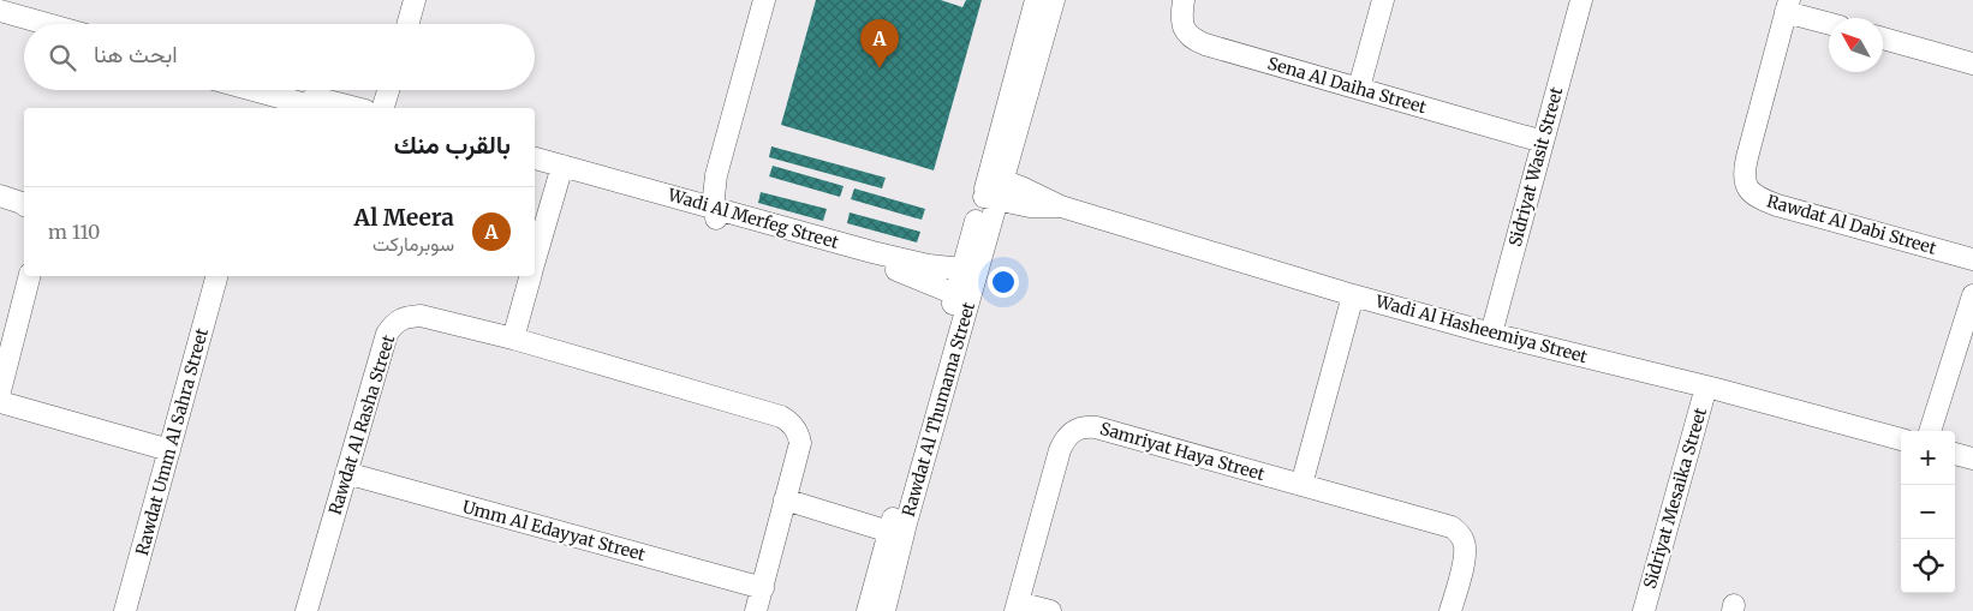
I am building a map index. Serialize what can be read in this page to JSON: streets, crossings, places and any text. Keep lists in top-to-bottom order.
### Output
{
  "streets": {
    "street": [
      "Sena Al Daiha Street",
      "Sidriyat Wasit Street",
      "Wadi Al Merfeg Street",
      "Rawdat Al Dabi Street",
      "Wadi Al Hasheemiya Street",
      "Rawdat Al Thumama Street",
      "Rawdat Al Rasha Street",
      "Rawdat Umm Al Sahra Street",
      "Samriyat Haya Street",
      "Sidriyat Mesaika Street",
      "Umm Al Edayyat Street"
    ]
  },
  "crossings": [
    ["Sena Al Daiha Street", "Sidriyat Wasit Street"],
    ["Sidriyat Wasit Street", "Wadi Al Hasheemiya Street"],
    ["Wadi Al Merfeg Street", "Rawdat Al Thumama Street"],
    ["Wadi Al Hasheemiya Street", "Rawdat Al Thumama Street"],
    ["Wadi Al Hasheemiya Street", "Sidriyat Mesaika Street"],
    ["Rawdat Al Rasha Street", "Umm Al Edayyat Street"]
  ],
  "north": "top left",
  "page": {
    "pins": "A",
    "search": "ابحث هنا",
    "heading": "بالقرب منك",
    "list": [
      {
        "mark": "A",
        "name": "Al Meera",
        "note": "سوبرماركت",
        "value": "110 m"
      }
    ],
    "map_buttons": ["+", "−"]
  }
}
